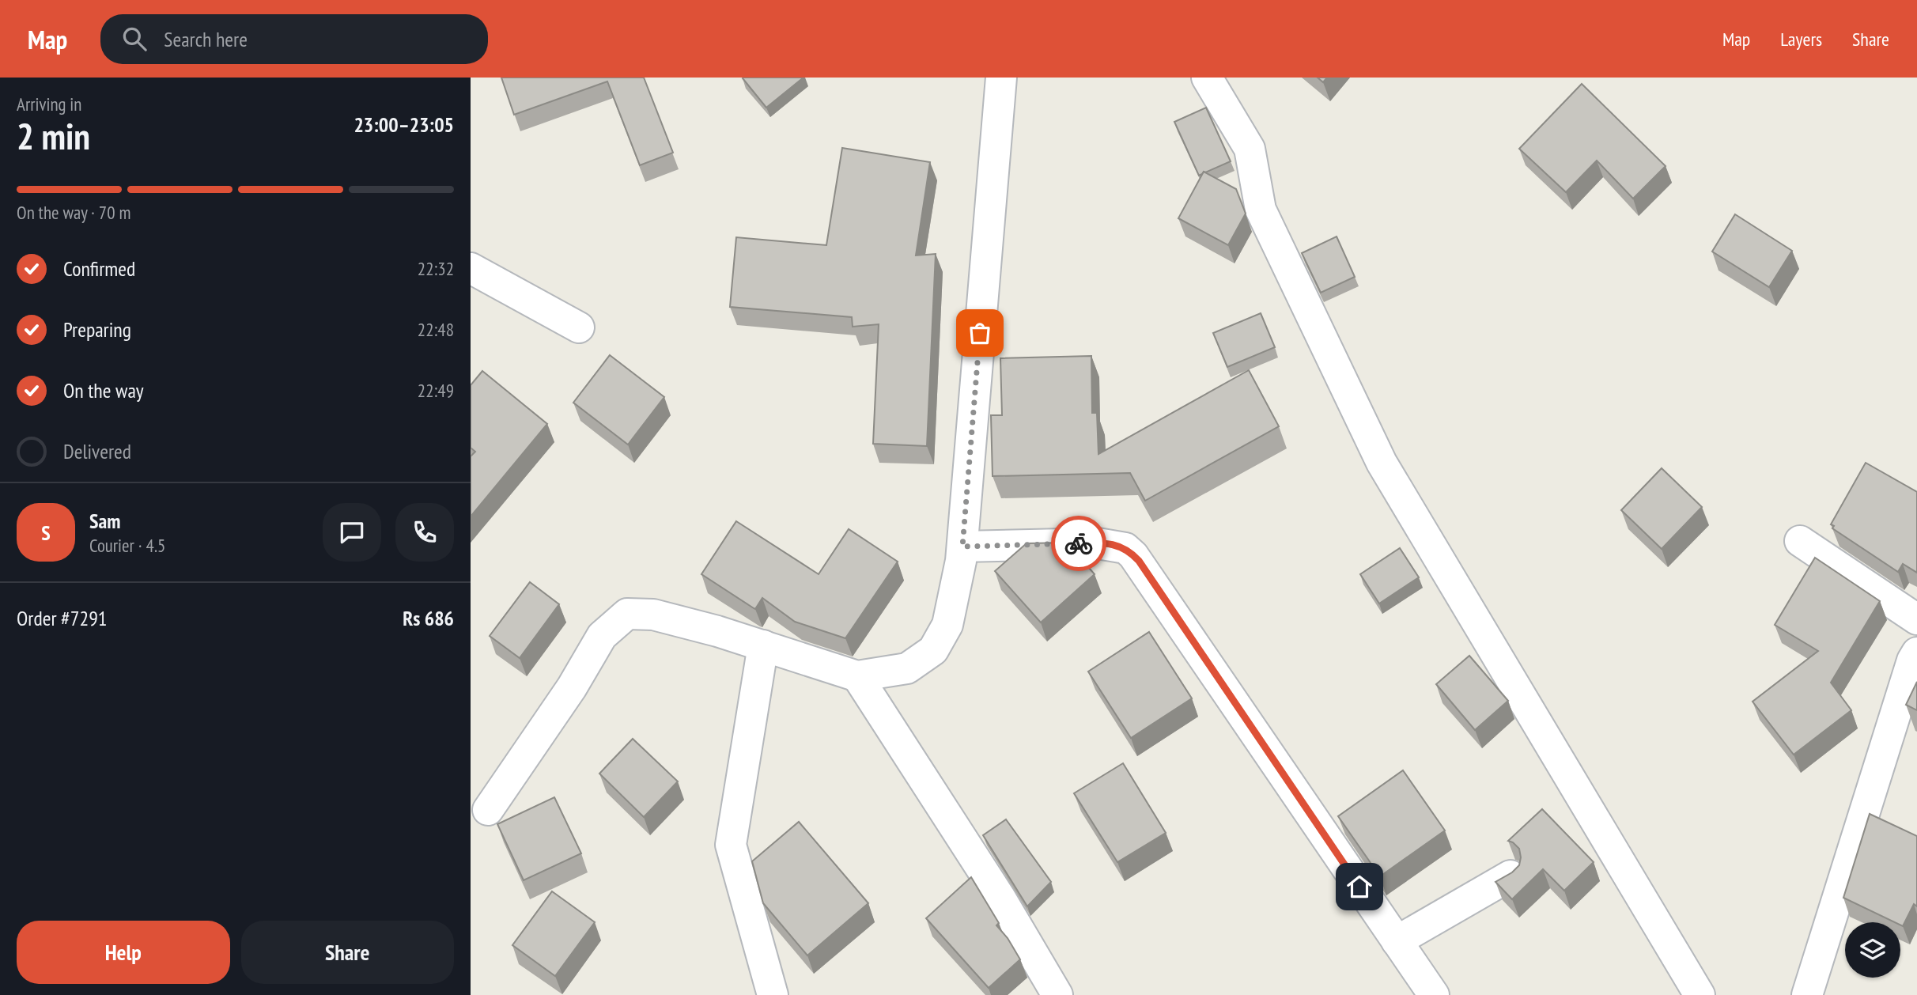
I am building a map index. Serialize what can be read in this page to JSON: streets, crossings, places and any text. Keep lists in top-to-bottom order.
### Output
{
  "page": {
    "header": "Map",
    "search": "Search here",
    "nav": ["Map", "Layers", "Share"],
    "heading": ["2 min", "Arriving in", "23:00–23:05"],
    "panel": [
      "Sam",
      "Courier · 4.5",
      "Order #7291",
      "Rs 686"
    ],
    "bar": "On the way · 70 m",
    "list": [
      ["Confirmed", "22:32"],
      ["Preparing", "22:48"],
      ["On the way", "22:49"],
      "Delivered"
    ],
    "round": "S",
    "buttons": ["Help", "Share"]
  }
}
